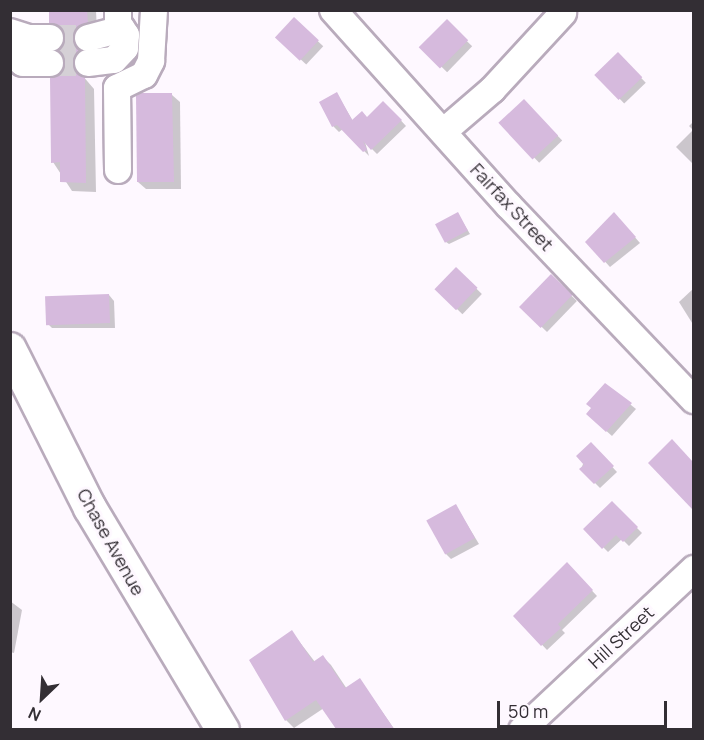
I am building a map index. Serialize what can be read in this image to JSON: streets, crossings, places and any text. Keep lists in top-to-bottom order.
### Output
{
  "streets": {
    "main road": ["Chase Avenue"],
    "street": ["Fairfax Street", "Hill Street"]
  },
  "scale_bar": "50 m",
  "north": "bottom left"
}
